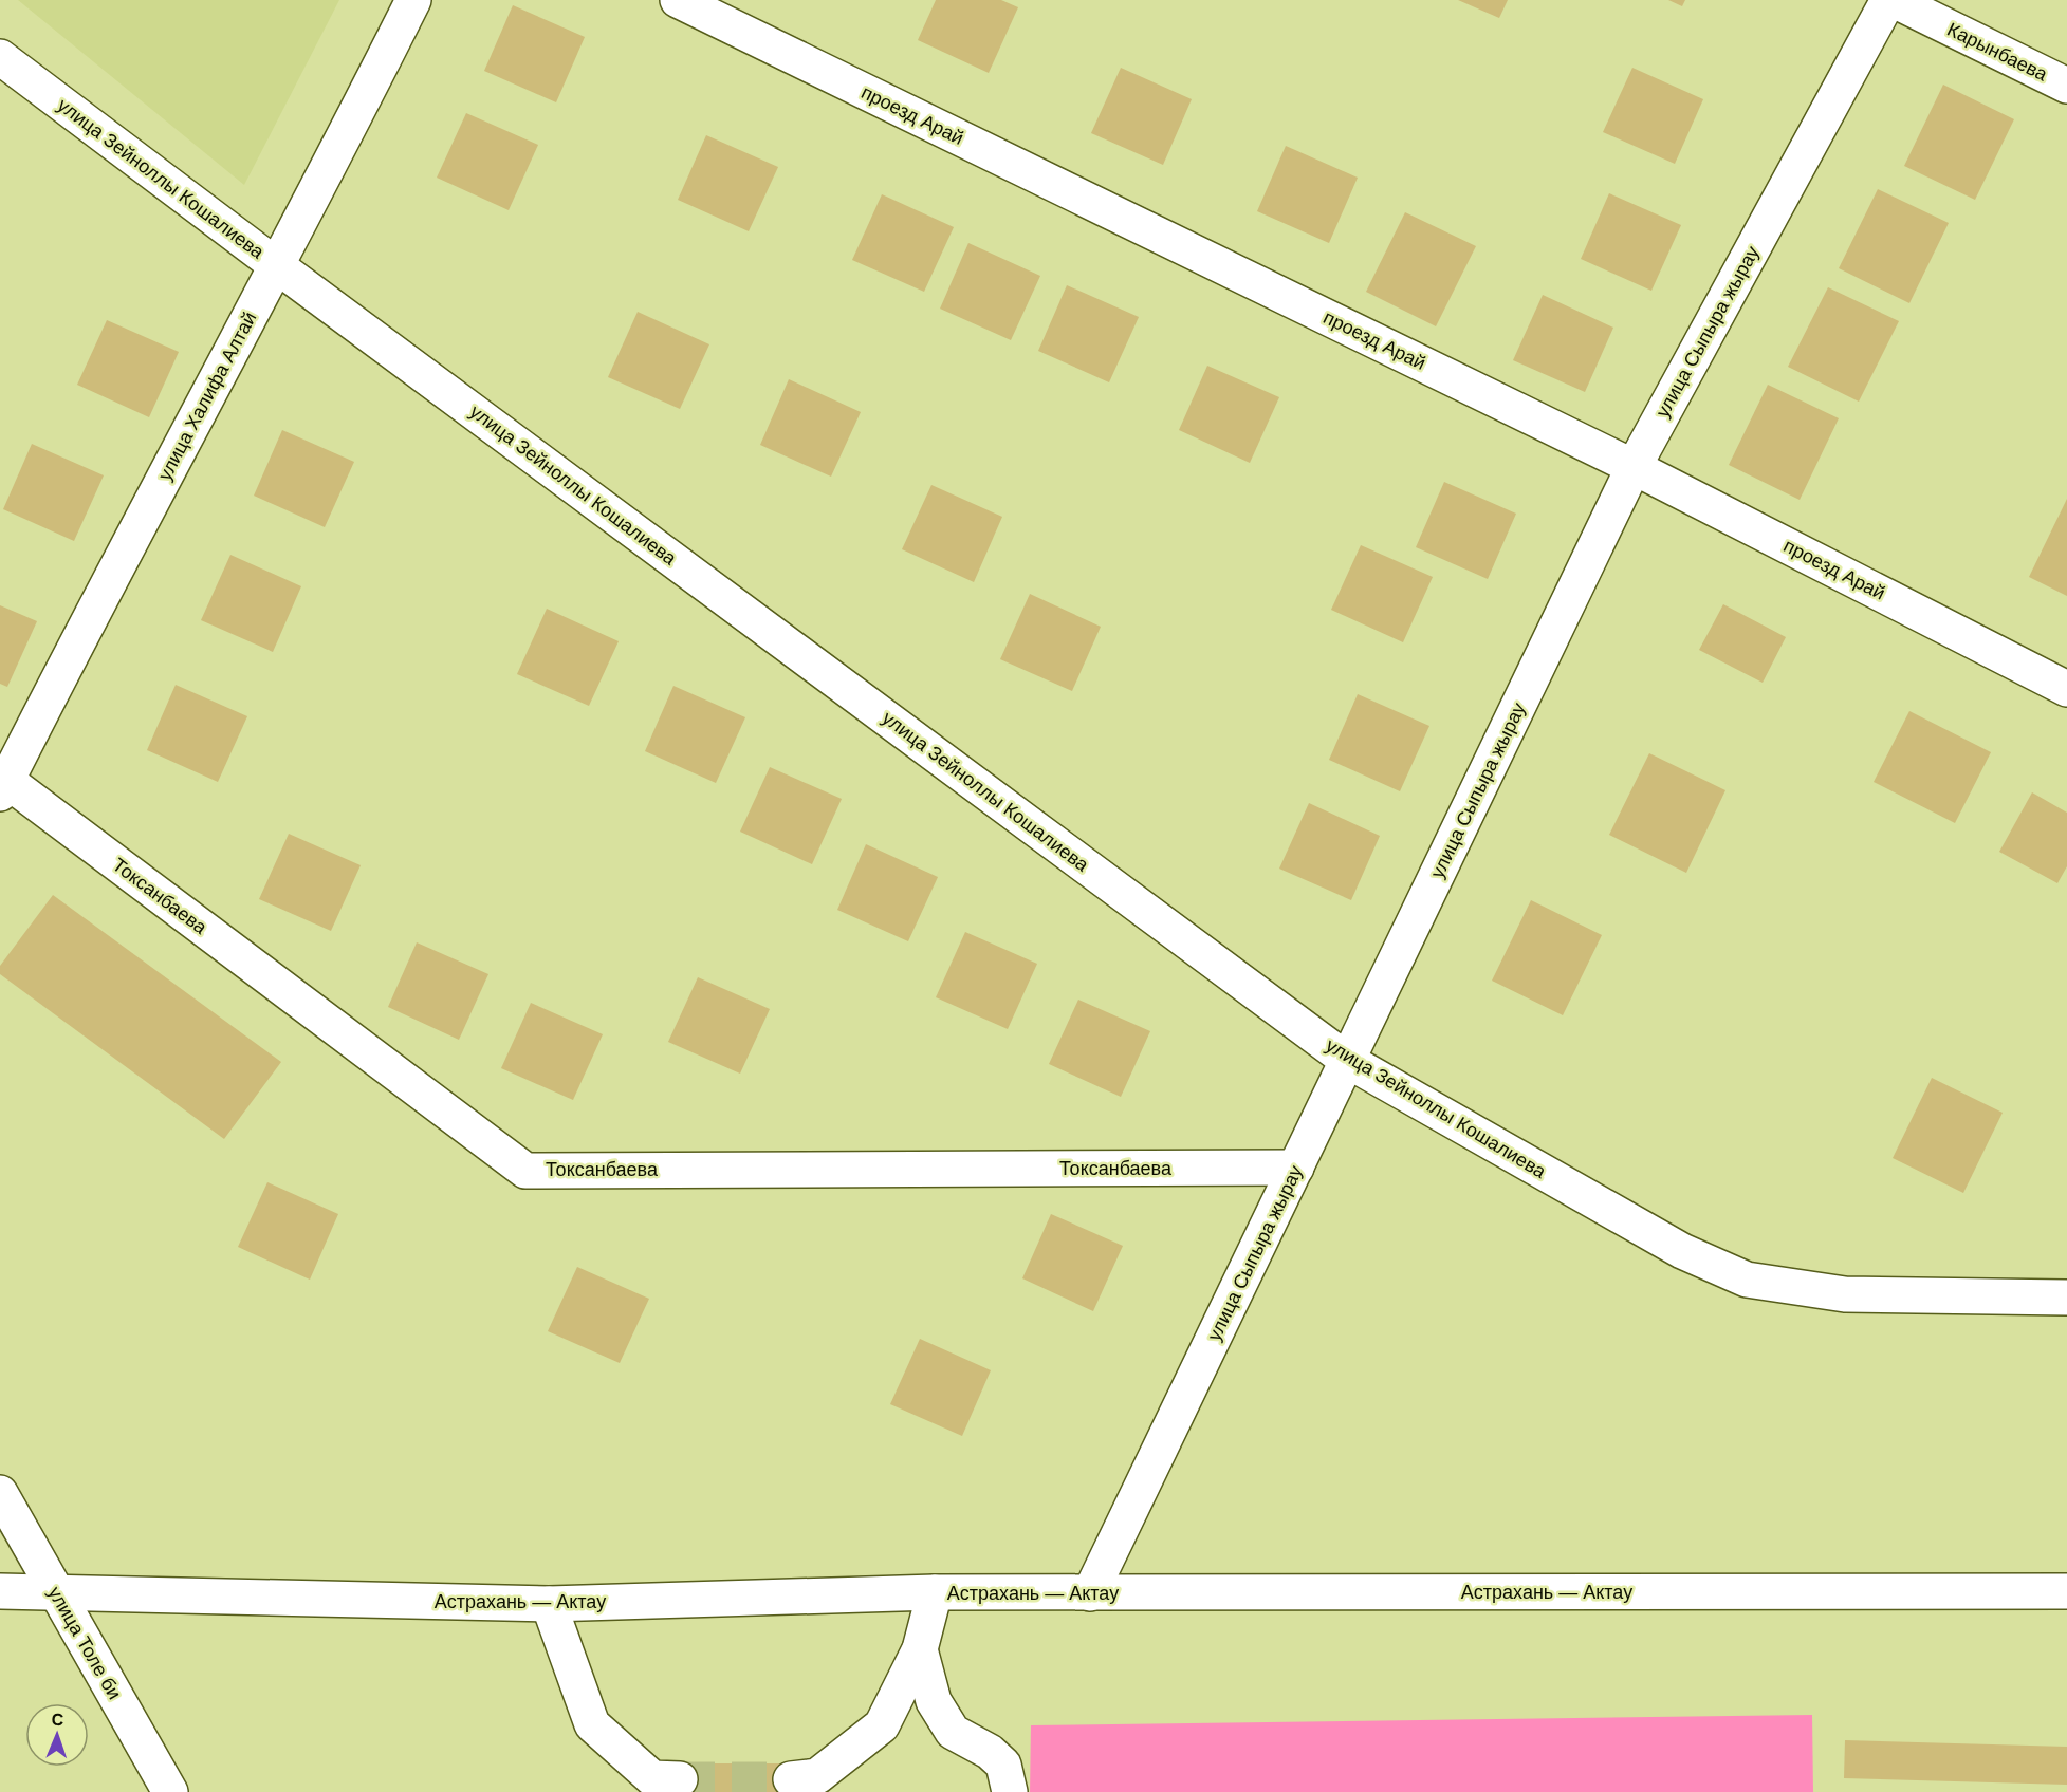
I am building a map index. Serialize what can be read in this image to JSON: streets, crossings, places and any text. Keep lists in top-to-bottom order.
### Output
{
  "streets": {
    "main road": [
      "Карынбаева",
      "проезд Арай",
      "улица Зейноллы Кошалиева",
      "улица Сыпыра жырау",
      "улица Халифа Алтай",
      "Токсанбаева",
      "Астрахань — Актау",
      "улица Толе би"
    ]
  },
  "crossings": [
    ["проезд Арай", "улица Сыпыра жырау"],
    ["улица Зейноллы Кошалиева", "улица Сыпыра жырау"],
    ["улица Зейноллы Кошалиева", "улица Халифа Алтай"],
    ["улица Сыпыра жырау", "Токсанбаева"],
    ["улица Сыпыра жырау", "Астрахань — Актау"],
    ["улица Халифа Алтай", "Токсанбаева"],
    ["Астрахань — Актау", "улица Толе би"]
  ],
  "north": "top"
}
